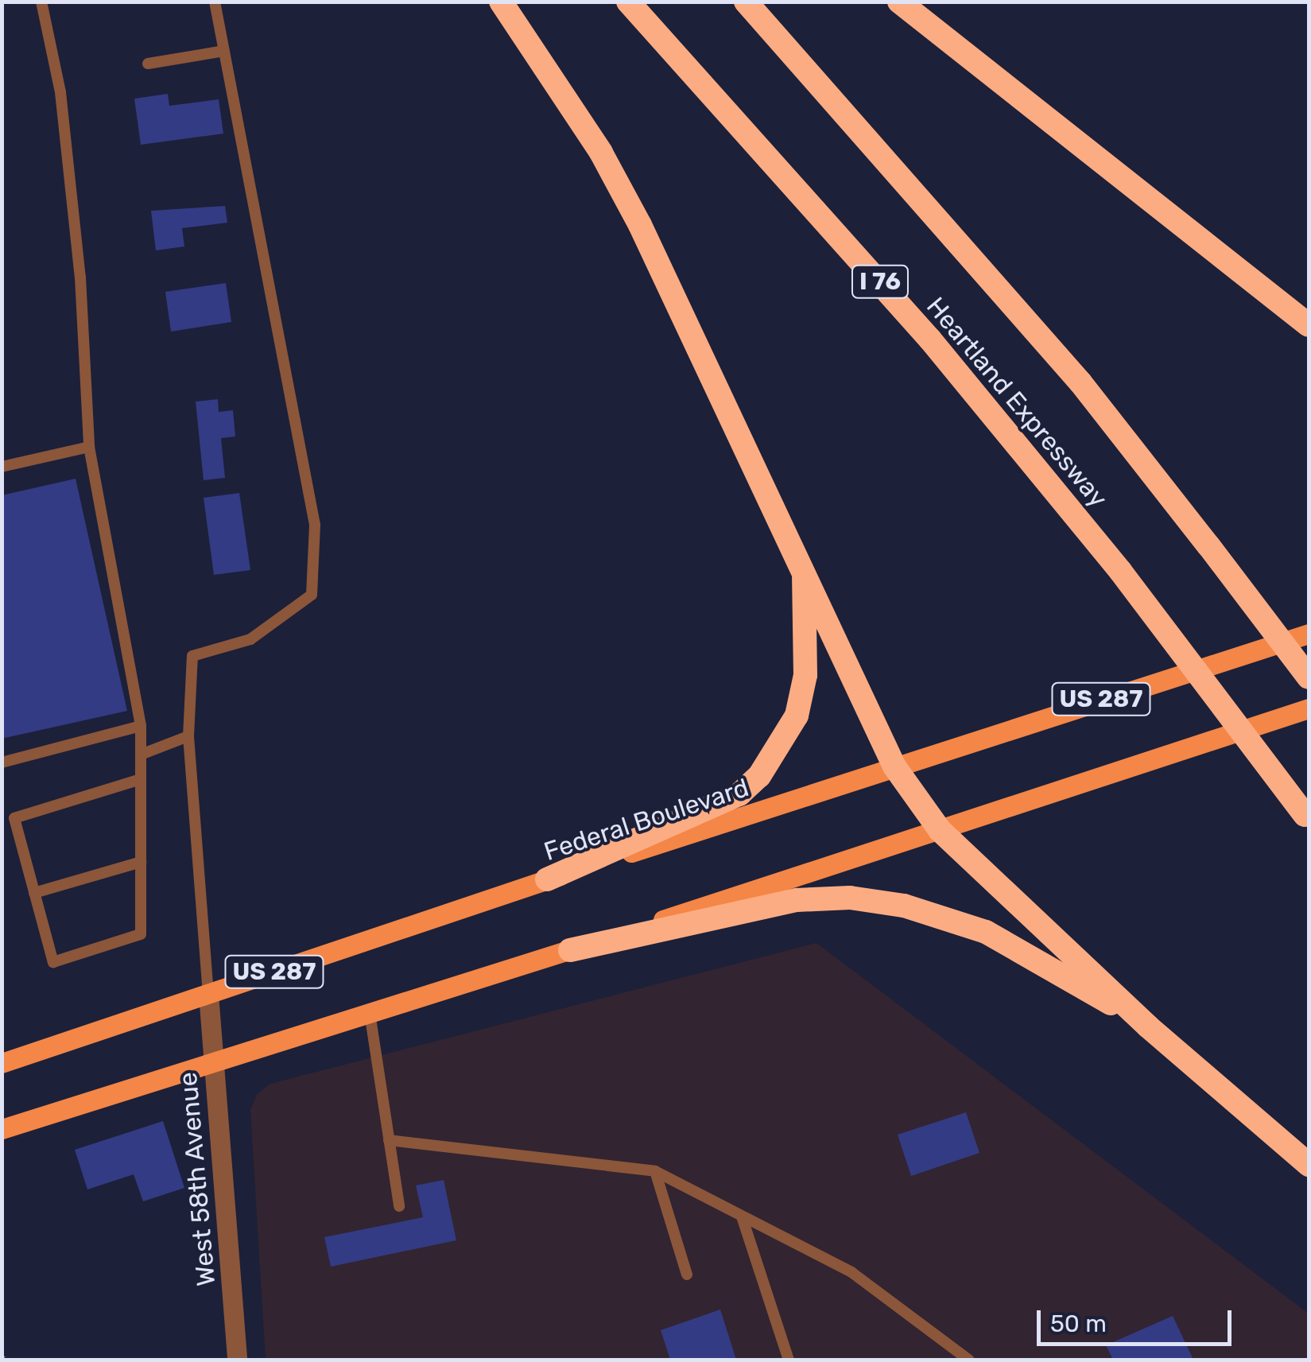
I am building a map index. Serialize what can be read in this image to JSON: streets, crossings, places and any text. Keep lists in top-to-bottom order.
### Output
{
  "streets": {
    "highway": ["I 76", "Heartland Expressway"],
    "main road": ["US 287", "Federal Boulevard"],
    "street": ["West 58th Avenue"]
  },
  "crossings": [
    ["US 287", "West 58th Avenue"],
    ["Federal Boulevard", "West 58th Avenue"]
  ],
  "scale_bar": "50 m"
}
